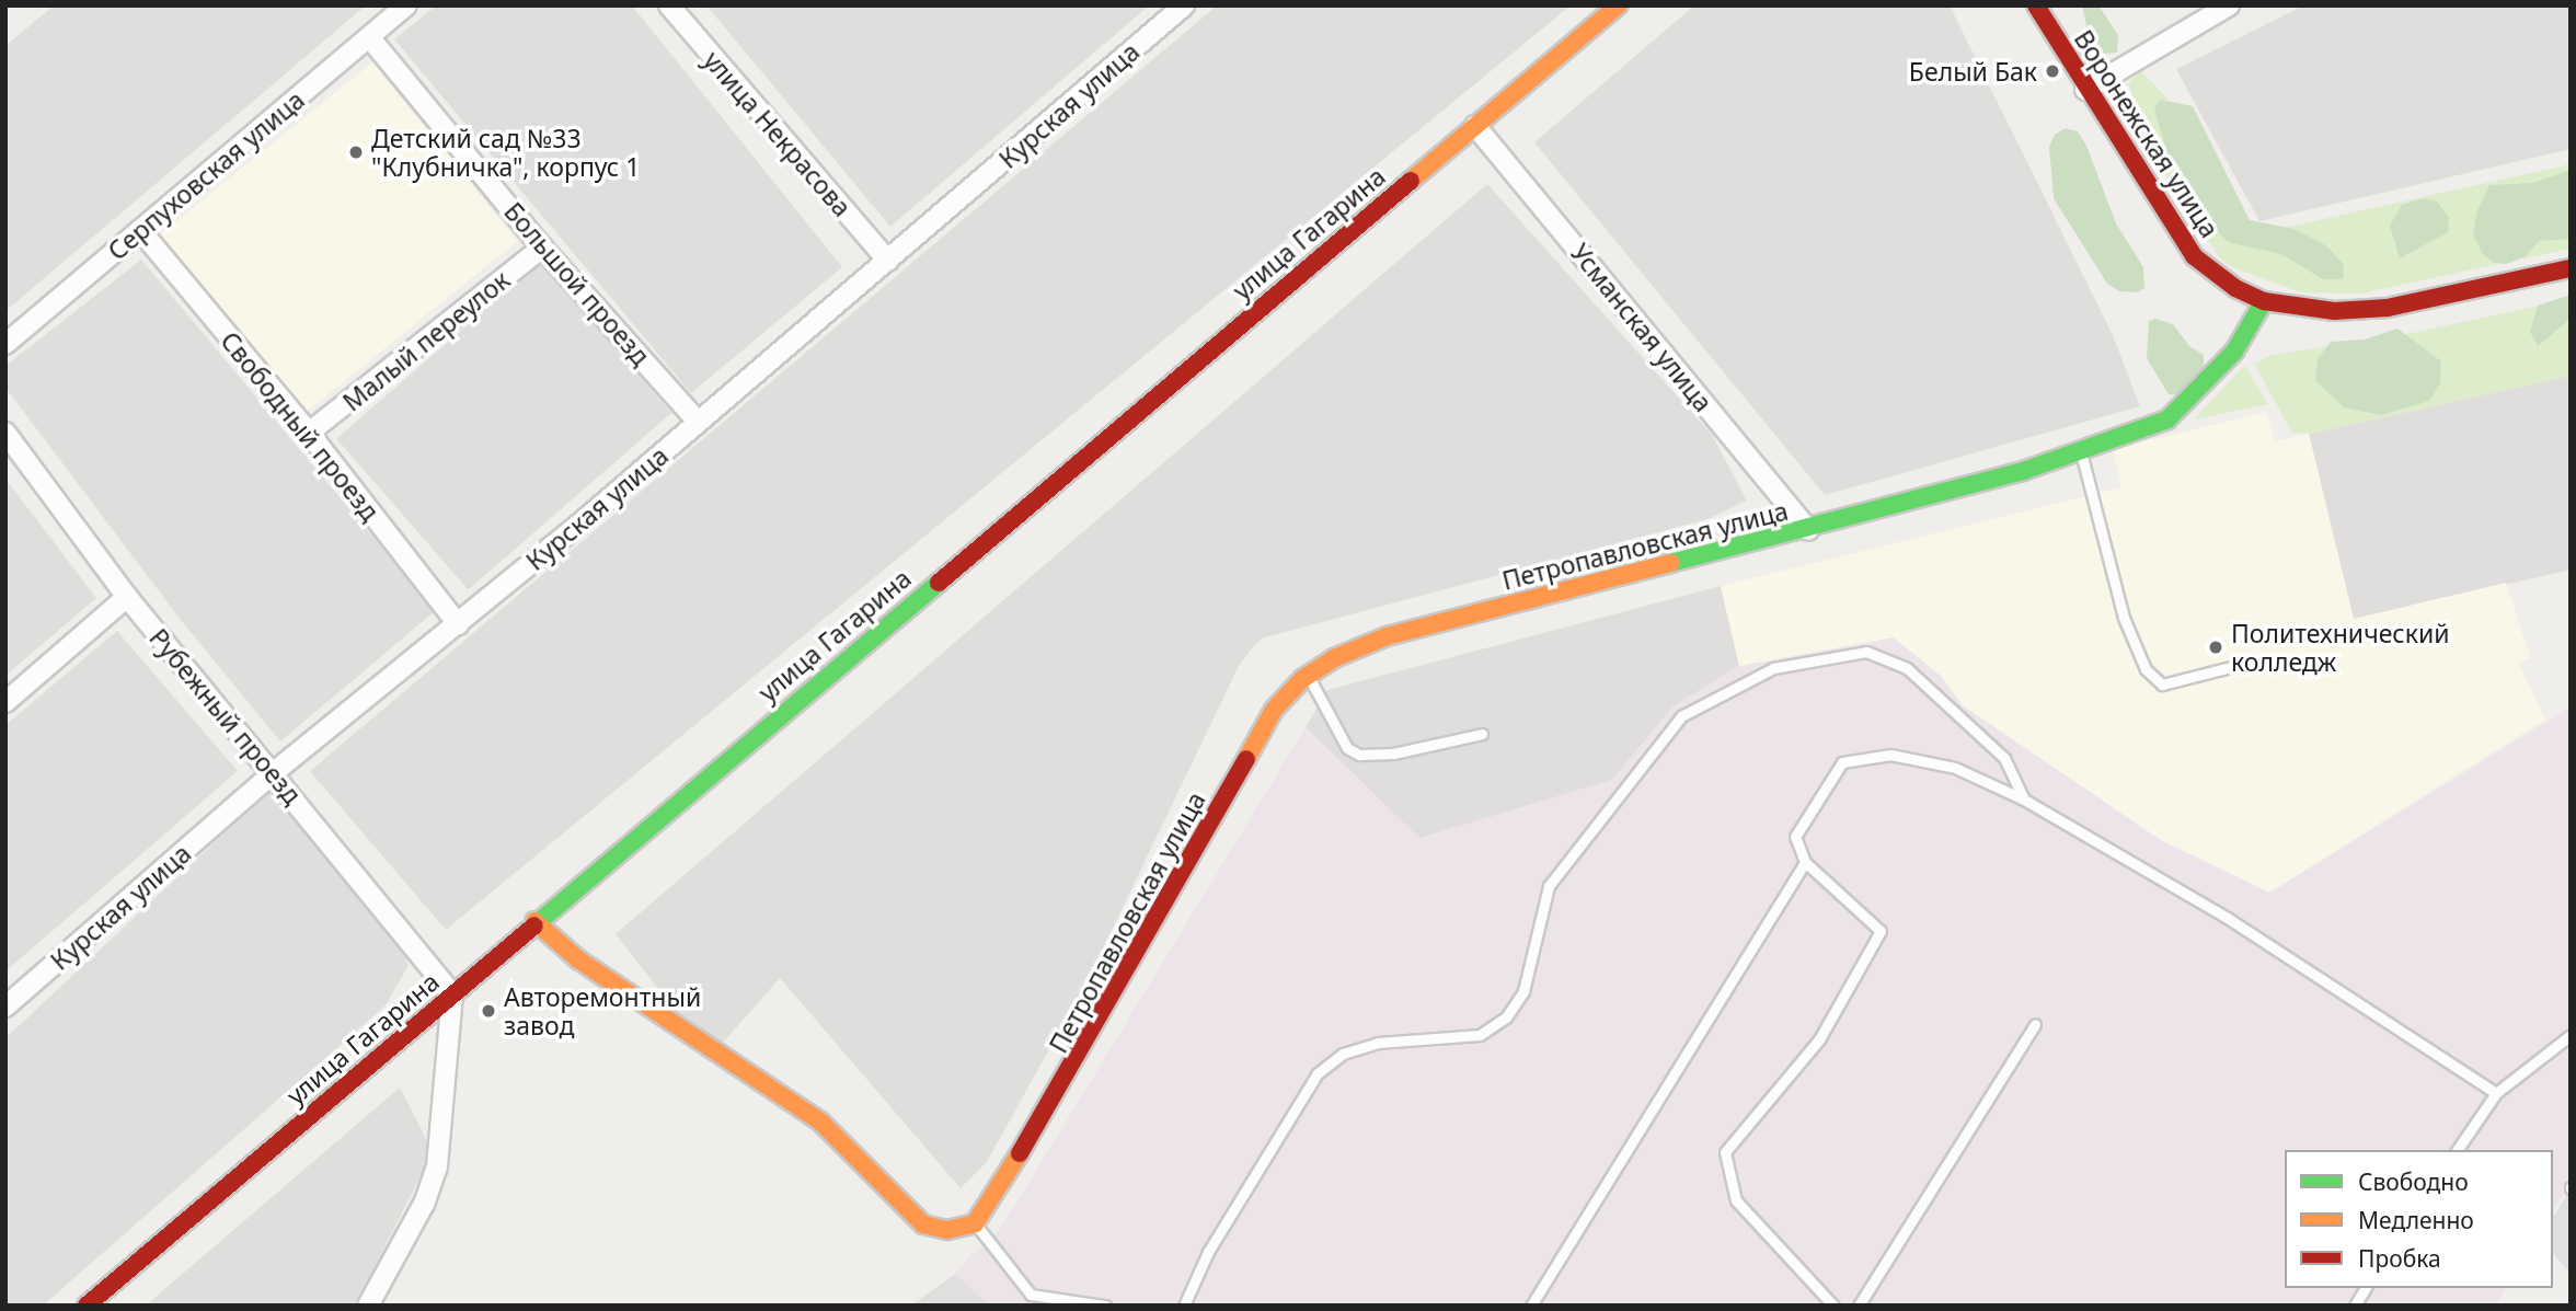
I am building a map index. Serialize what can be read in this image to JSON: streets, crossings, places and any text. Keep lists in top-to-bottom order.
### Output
{
  "streets": {
    "main road": ["Воронежская улица", "улица Гагарина", "Петропавловская улица"],
    "street": [
      "Курская улица",
      "улица Некрасова",
      "Серпуховская улица",
      "Большой проезд",
      "Усманская улица",
      "Малый переулок",
      "Свободный проезд",
      "Рубежный проезд"
    ]
  },
  "crossings": [
    ["Курская улица", "улица Некрасова"],
    ["Курская улица", "Большой проезд"],
    ["Курская улица", "Свободный проезд"],
    ["Курская улица", "Рубежный проезд"],
    ["Воронежская улица", "Петропавловская улица"],
    ["Серпуховская улица", "Большой проезд"],
    ["Серпуховская улица", "Свободный проезд"],
    ["улица Гагарина", "Усманская улица"],
    ["улица Гагарина", "Рубежный проезд"],
    ["Большой проезд", "Малый переулок"],
    ["Усманская улица", "Петропавловская улица"],
    ["Малый переулок", "Свободный проезд"]
  ],
  "places": [
    "Белый Бак",
    "Детский сад №33 \"Клубничка\", корпус 1",
    "Политехнический колледж",
    "Авторемонтный завод"
  ],
  "legend": ["Свободно", "Медленно", "Пробка"]
}
